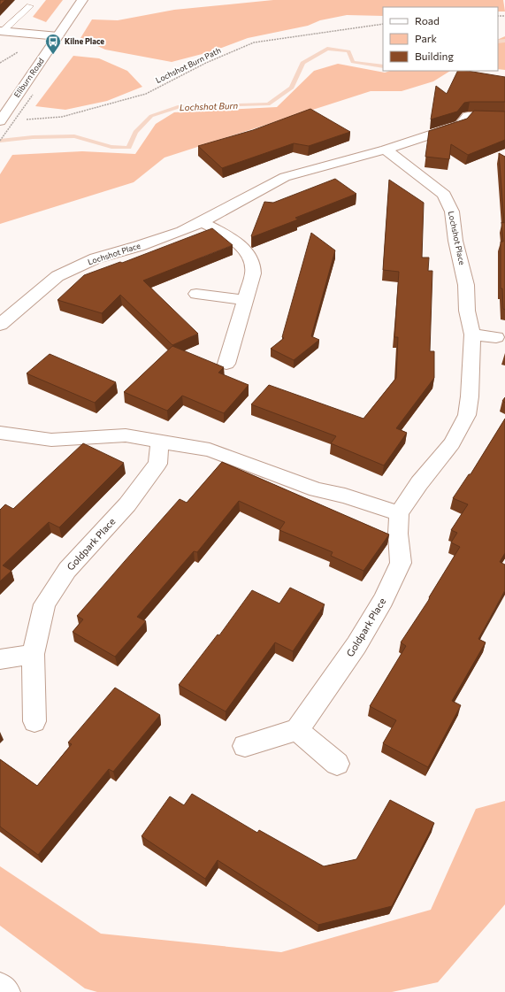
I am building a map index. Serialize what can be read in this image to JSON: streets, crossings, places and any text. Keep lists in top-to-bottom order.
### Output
{
  "streets": {
    "street": ["Eliburn Road", "Lochshot Place", "Goldpark Place"],
    "path": ["Lochshot Burn Path"]
  },
  "crossings": [
    ["Lochshot Place", "Goldpark Place"]
  ],
  "water": ["Lochshot Burn"],
  "places": {
    "bus stop": ["Kilne Place"]
  },
  "legend": ["Road", "Park", "Building"]
}
